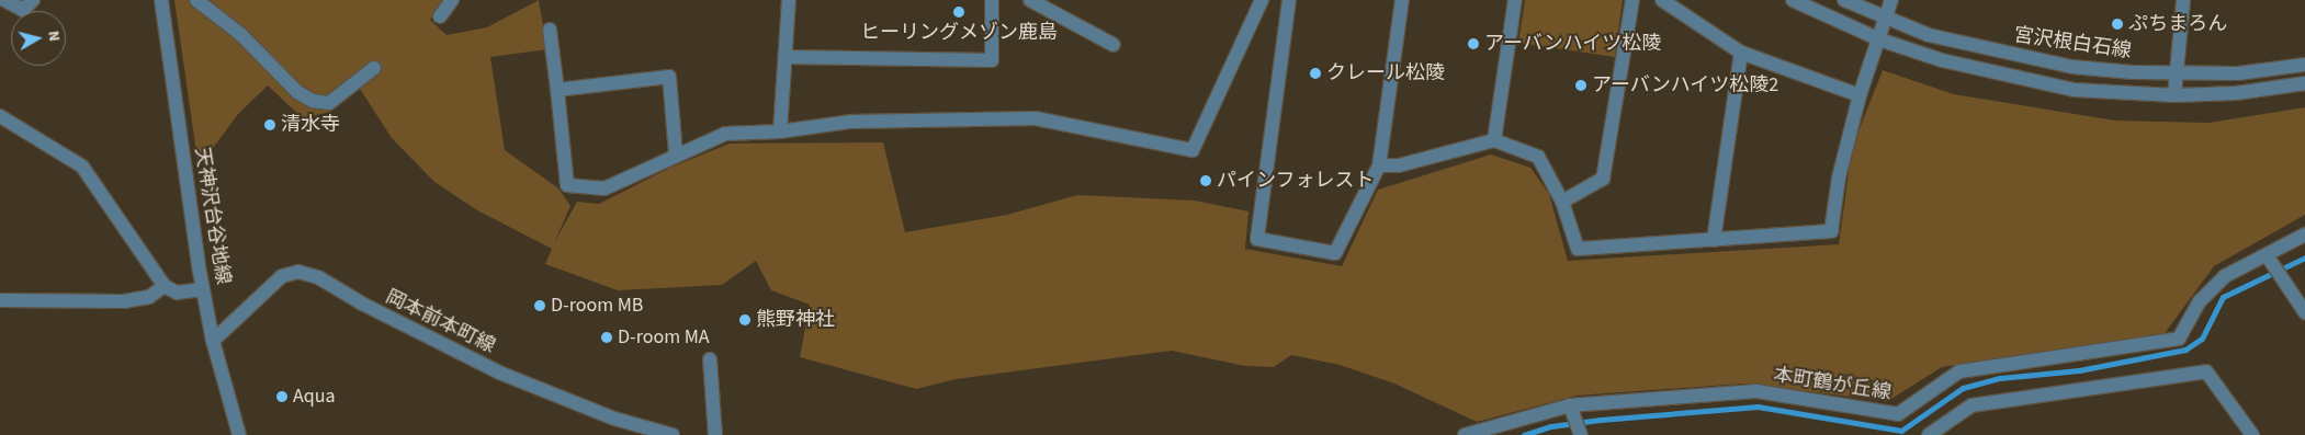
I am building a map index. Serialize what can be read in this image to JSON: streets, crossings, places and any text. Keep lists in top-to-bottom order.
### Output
{
  "streets": {
    "street": [
      "宮沢根白石線",
      "天神沢台谷地線",
      "岡本前本町線",
      "本町鶴が丘線"
    ]
  },
  "crossings": [
    ["天神沢台谷地線", "岡本前本町線"]
  ],
  "places": [
    "ヒーリングメゾン鹿島",
    "ぷちまろん",
    "アーバンハイツ松陵",
    "クレール松陵",
    "アーバンハイツ松陵2",
    "清水寺",
    "パインフォレスト",
    "D-room MB",
    "熊野神社",
    "D-room MA",
    "Aqua"
  ],
  "north": "right"
}
